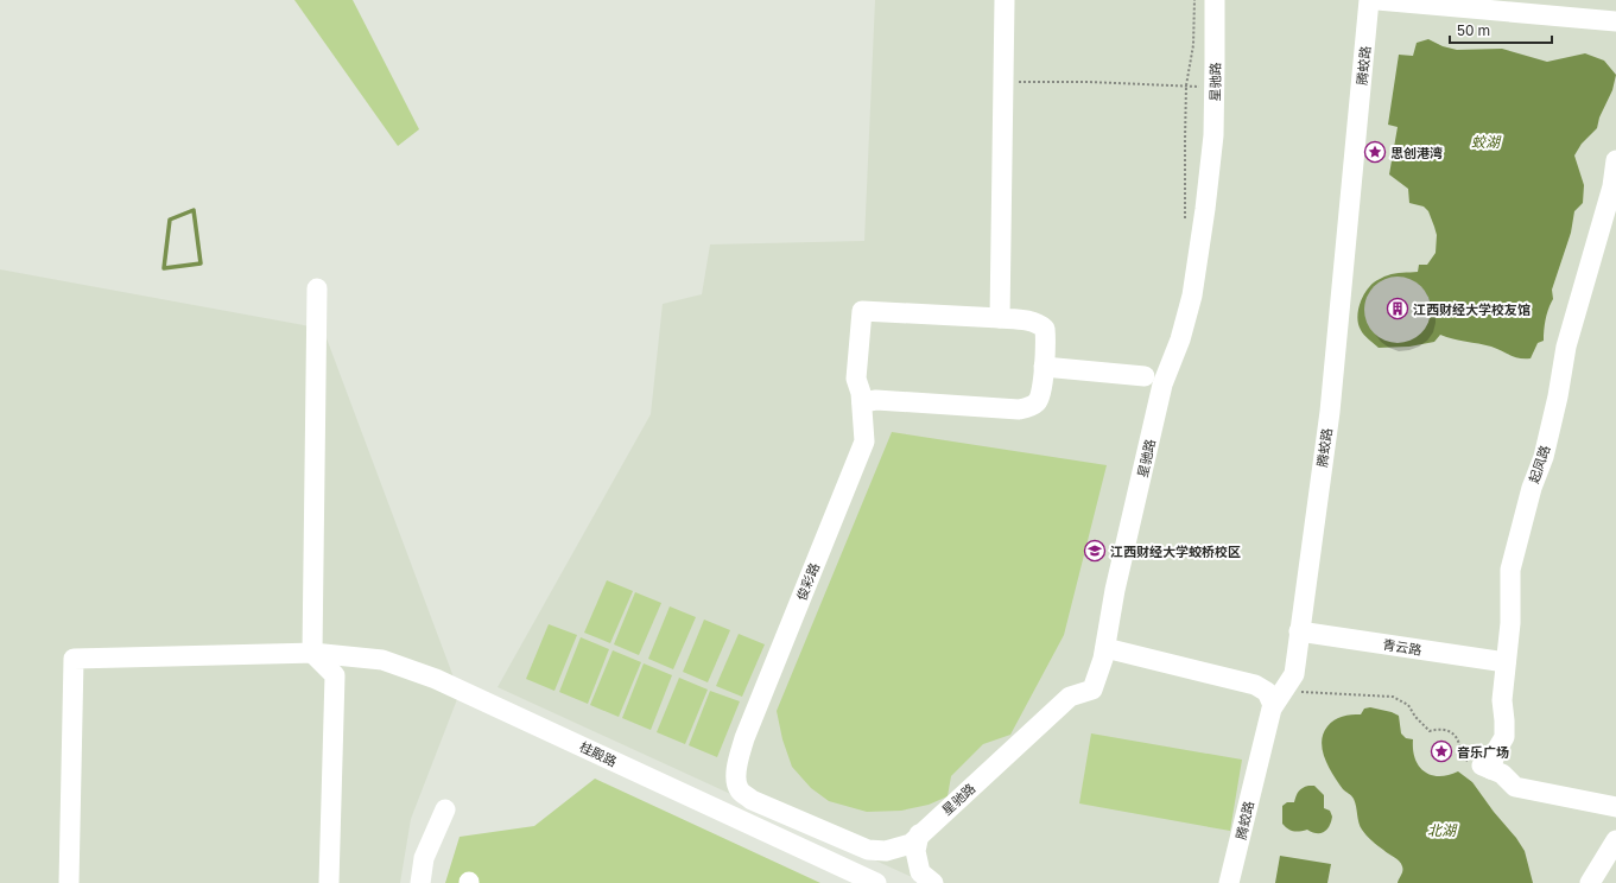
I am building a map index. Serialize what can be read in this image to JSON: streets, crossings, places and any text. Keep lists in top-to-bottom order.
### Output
{
  "streets": {
    "street": [
      "腾蛟路",
      "星驰路",
      "起凤路",
      "俊彩路",
      "青云路",
      "桂殿路"
    ]
  },
  "crossings": [
    ["腾蛟路", "青云路"],
    ["星驰路", "俊彩路"],
    ["起凤路", "青云路"]
  ],
  "water": ["蛟湖", "北湖"],
  "places": {
    "place": ["思创港湾", "音乐广场"],
    "building": ["江西财经大学校友馆"],
    "school or university": ["江西财经大学蛟桥校区"]
  },
  "scale_bar": "50 m"
}
